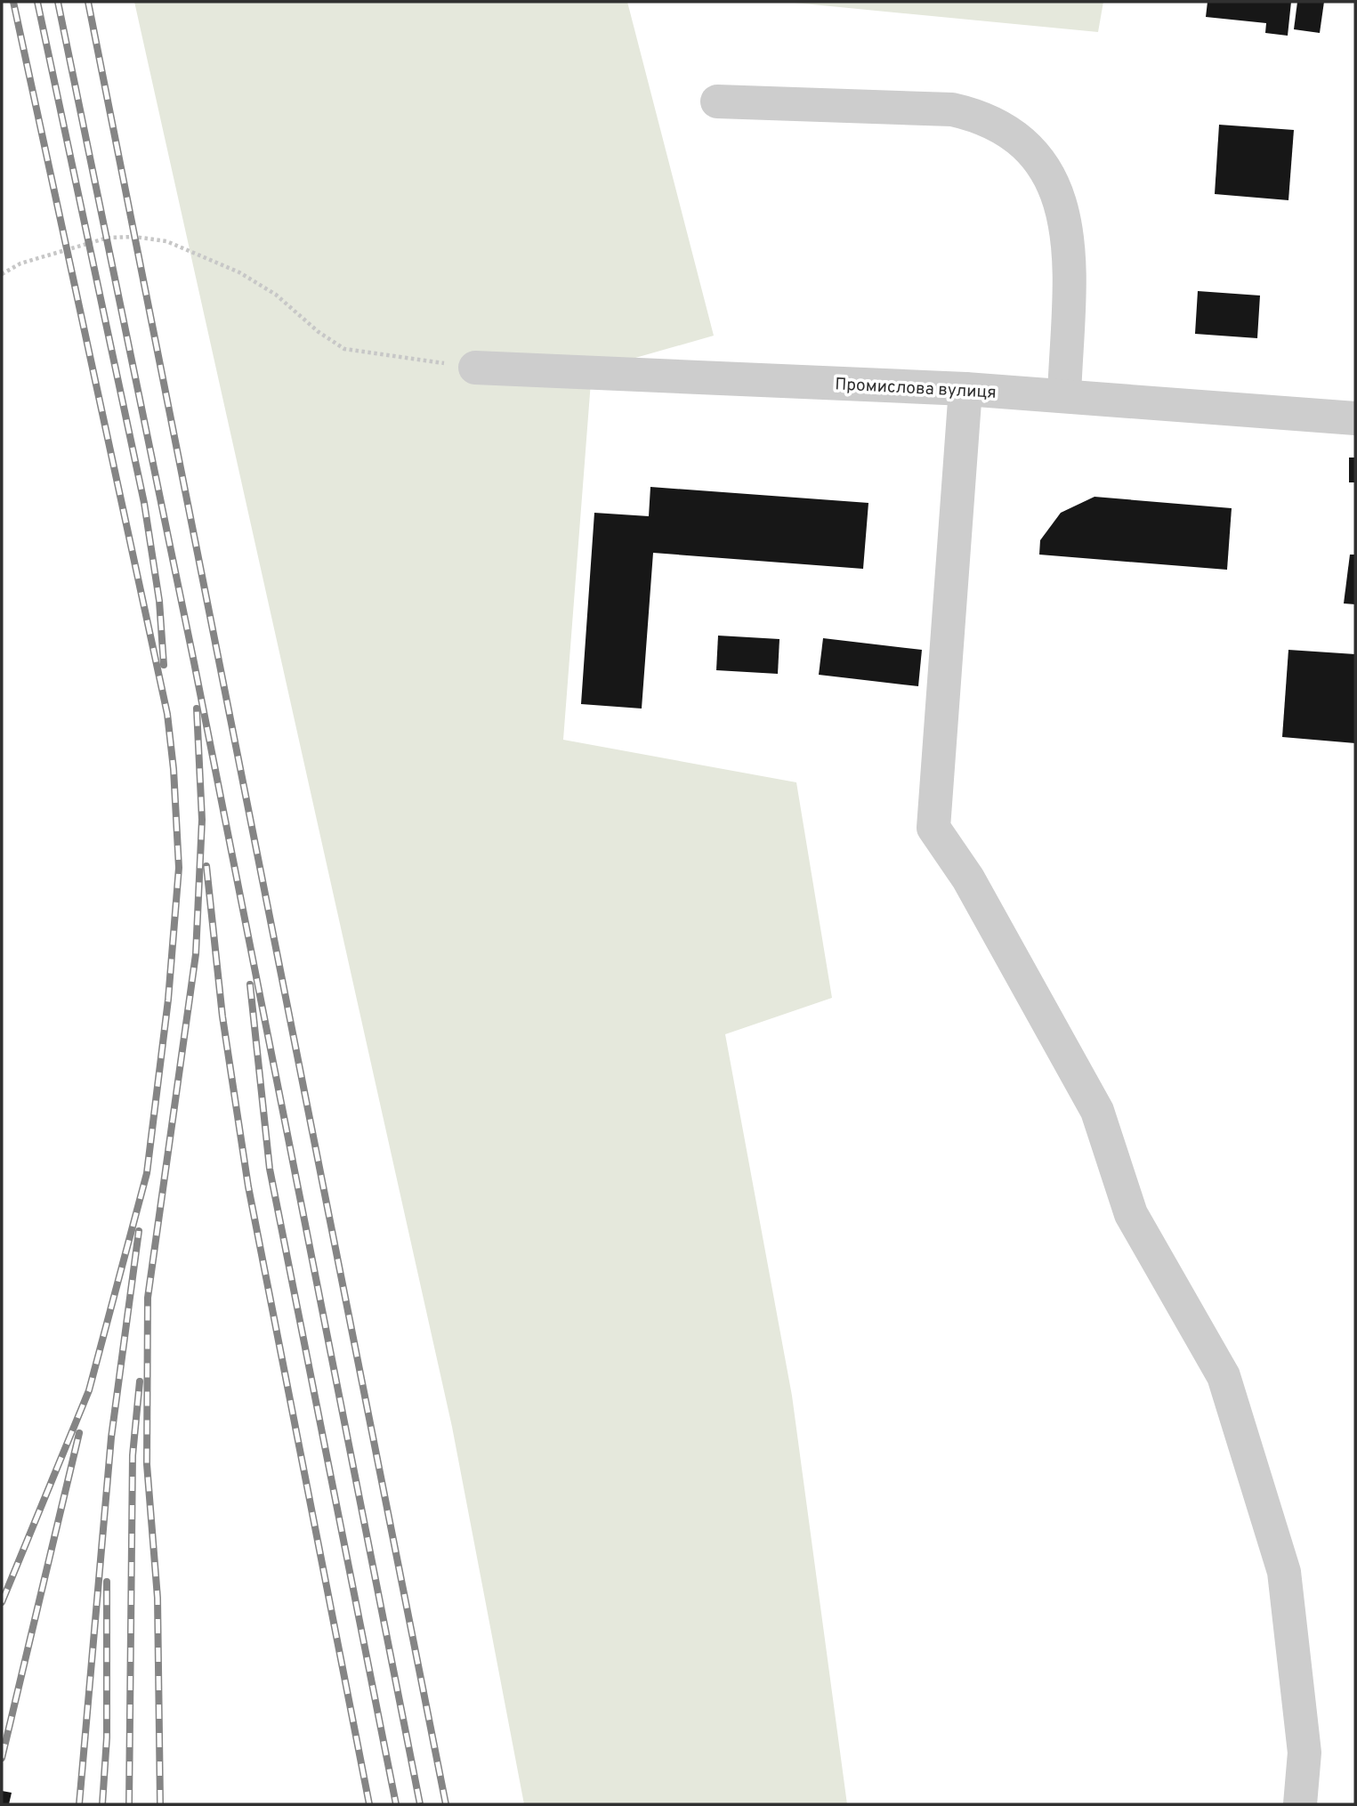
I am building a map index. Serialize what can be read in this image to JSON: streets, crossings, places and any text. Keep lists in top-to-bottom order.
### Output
{
  "streets": {
    "street": ["Промислова вулиця"]
  }
}
